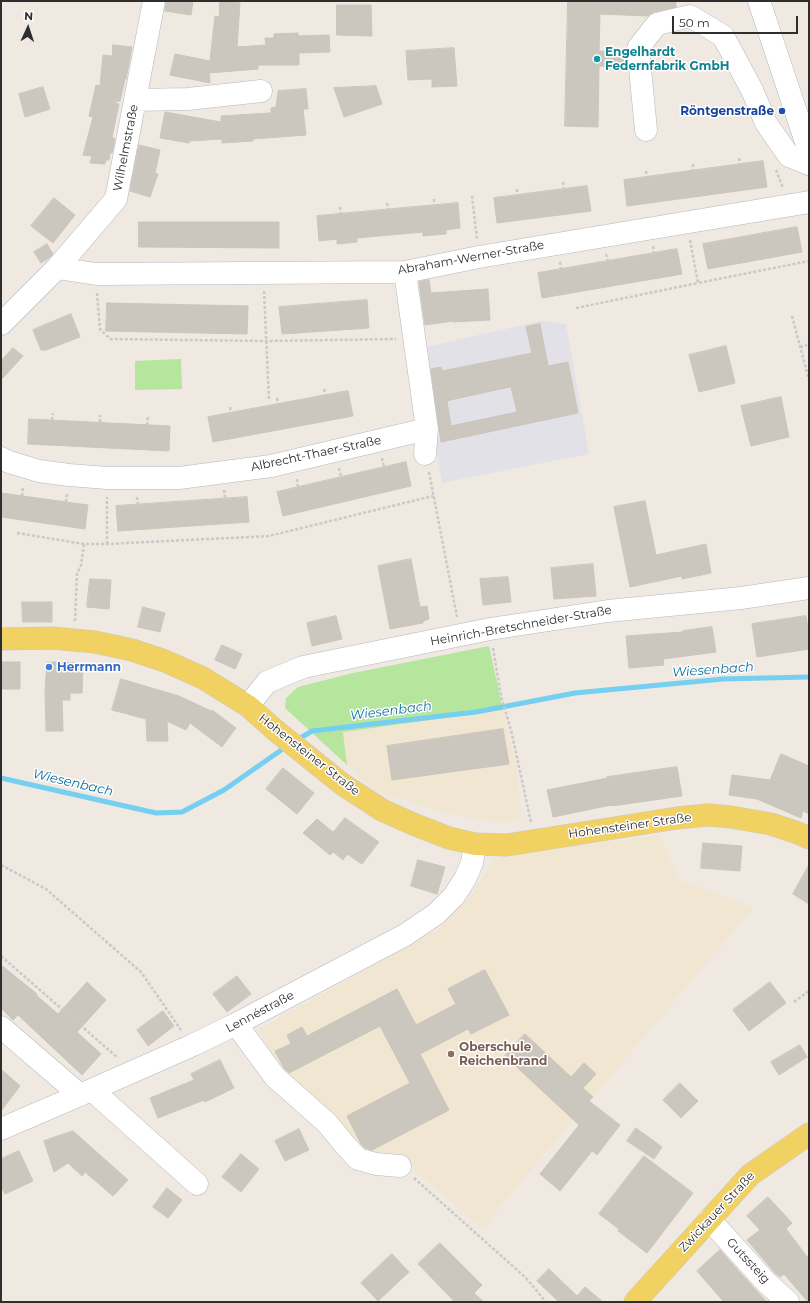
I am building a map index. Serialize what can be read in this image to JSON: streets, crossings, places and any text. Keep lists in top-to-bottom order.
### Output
{
  "streets": {
    "main road": ["Hohensteiner Straße", "Zwickauer Straße"],
    "street": [
      "Wilhelmstraße",
      "Abraham-Werner-Straße",
      "Albrecht-Thaer-Straße",
      "Heinrich-Bretschneider-Straße",
      "Lennéstraße",
      "Gutssteig"
    ]
  },
  "crossings": [
    ["Wilhelmstraße", "Abraham-Werner-Straße"],
    ["Heinrich-Bretschneider-Straße", "Hohensteiner Straße"],
    ["Hohensteiner Straße", "Lennéstraße"],
    ["Zwickauer Straße", "Gutssteig"]
  ],
  "water": ["Wiesenbach"],
  "places": [
    "Engelhardt Federnfabrik GmbH",
    "Röntgenstraße",
    "Herrmann",
    "Oberschule Reichenbrand"
  ],
  "scale_bar": "50 m",
  "north": "top"
}
